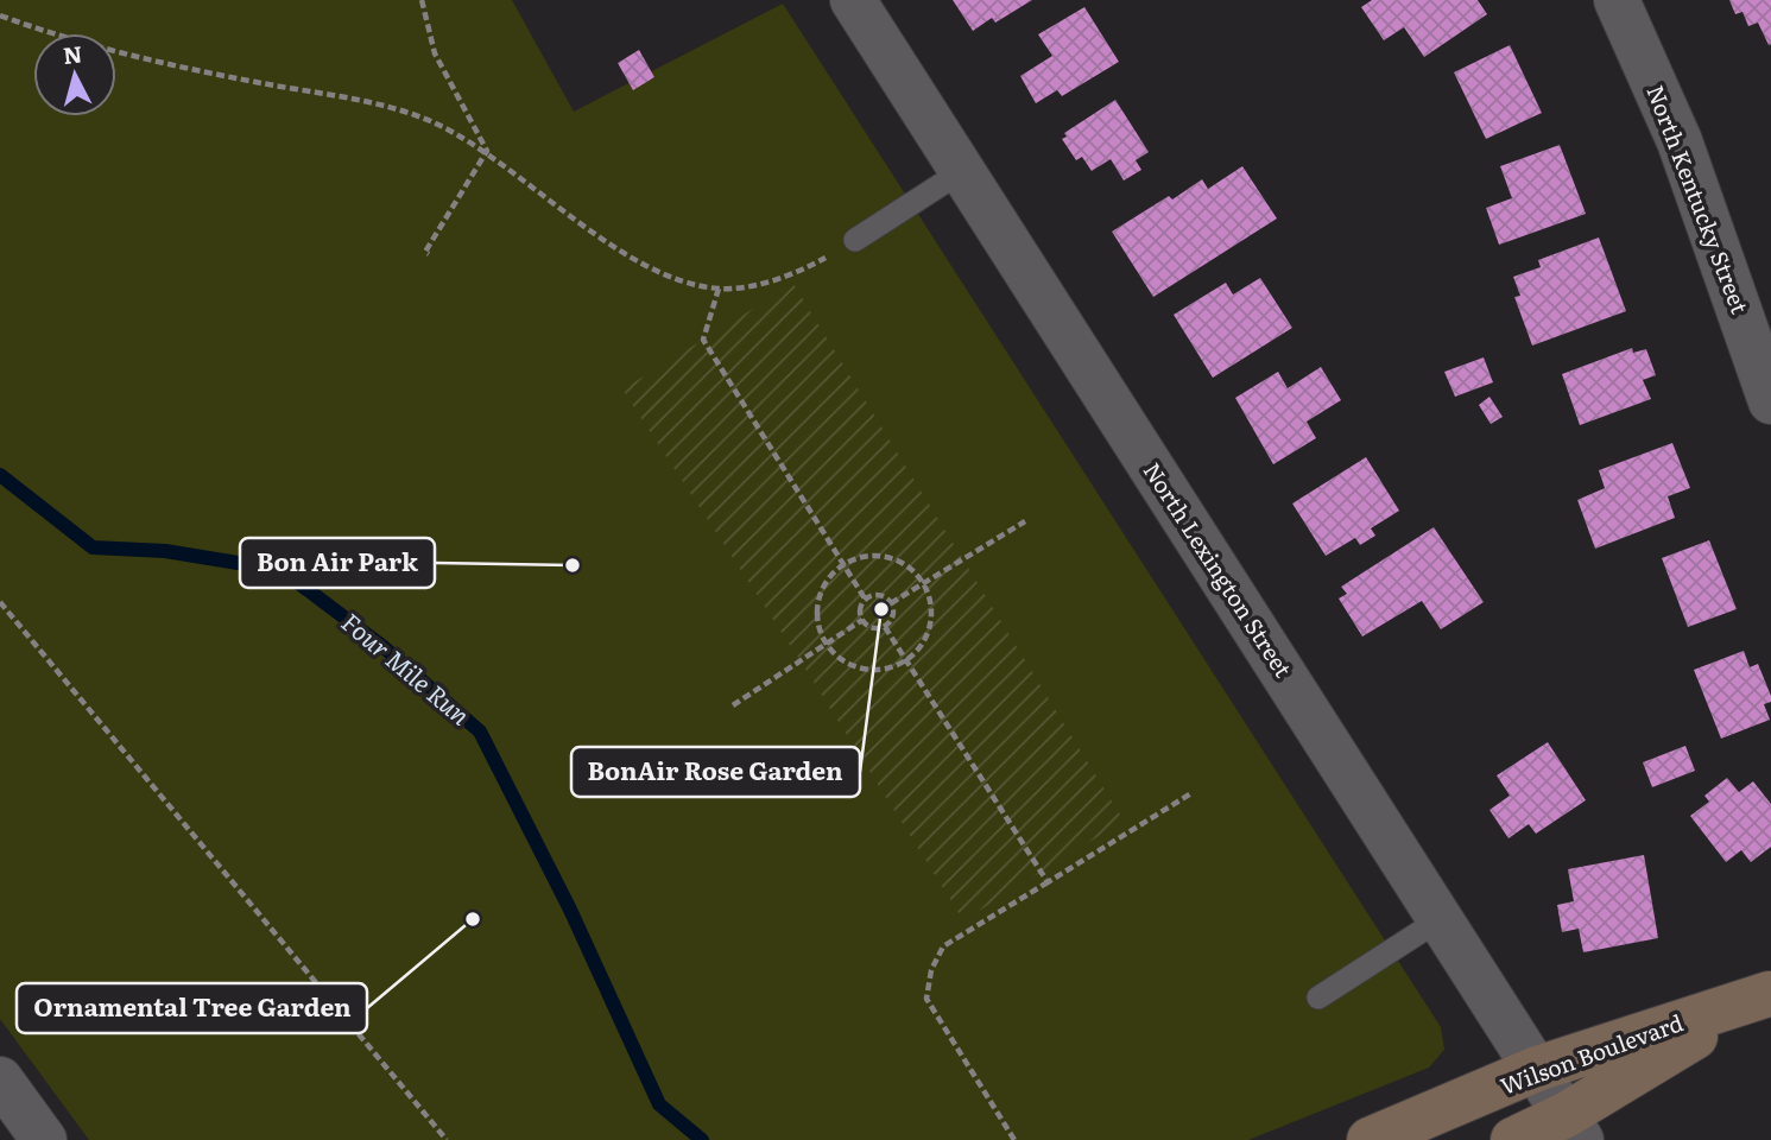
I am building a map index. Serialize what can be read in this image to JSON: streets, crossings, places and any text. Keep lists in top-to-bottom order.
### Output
{
  "streets": {
    "main road": ["Wilson Boulevard"],
    "street": ["North Kentucky Street", "North Lexington Street"]
  },
  "crossings": [
    ["North Lexington Street", "Wilson Boulevard"]
  ],
  "water": ["Four Mile Run"],
  "places": ["Bon Air Park", "BonAir Rose Garden", "Ornamental Tree Garden"],
  "north": "top"
}
